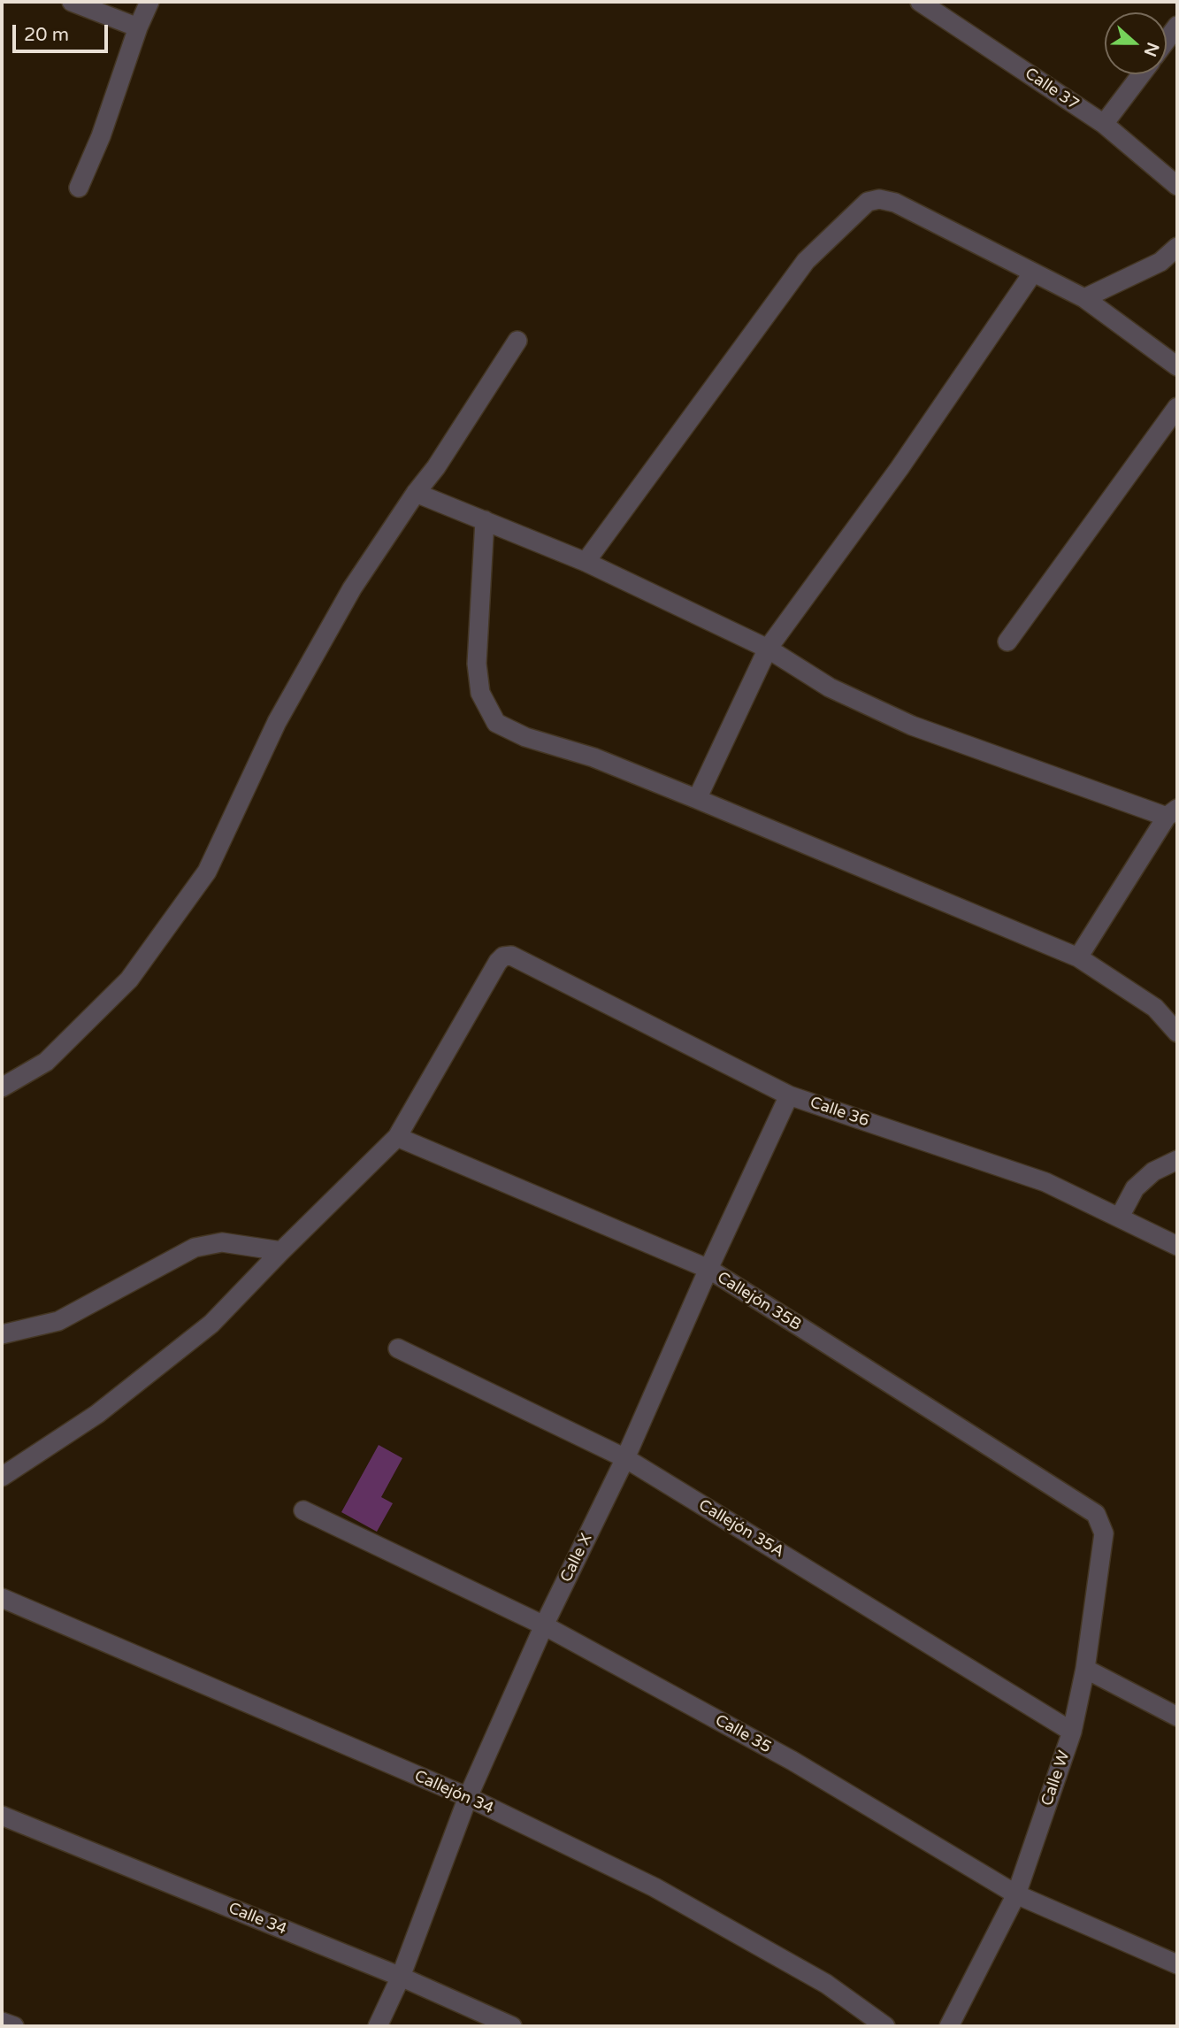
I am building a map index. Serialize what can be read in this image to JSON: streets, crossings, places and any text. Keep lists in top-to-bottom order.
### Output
{
  "streets": {
    "street": [
      "Calle 37",
      "Calle 36",
      "Callejón 35B",
      "Callejón 35A",
      "Calle X",
      "Calle 35",
      "Calle W",
      "Callejón 34",
      "Calle 34"
    ]
  },
  "crossings": [
    ["Calle 36", "Callejón 35B"],
    ["Calle 36", "Calle X"],
    ["Callejón 35B", "Calle X"],
    ["Callejón 35B", "Calle W"],
    ["Callejón 35A", "Calle X"],
    ["Callejón 35A", "Calle W"],
    ["Calle X", "Calle 35"],
    ["Calle X", "Callejón 34"],
    ["Calle X", "Calle 34"],
    ["Calle 35", "Calle W"]
  ],
  "scale_bar": "20 m",
  "north": "right"
}
